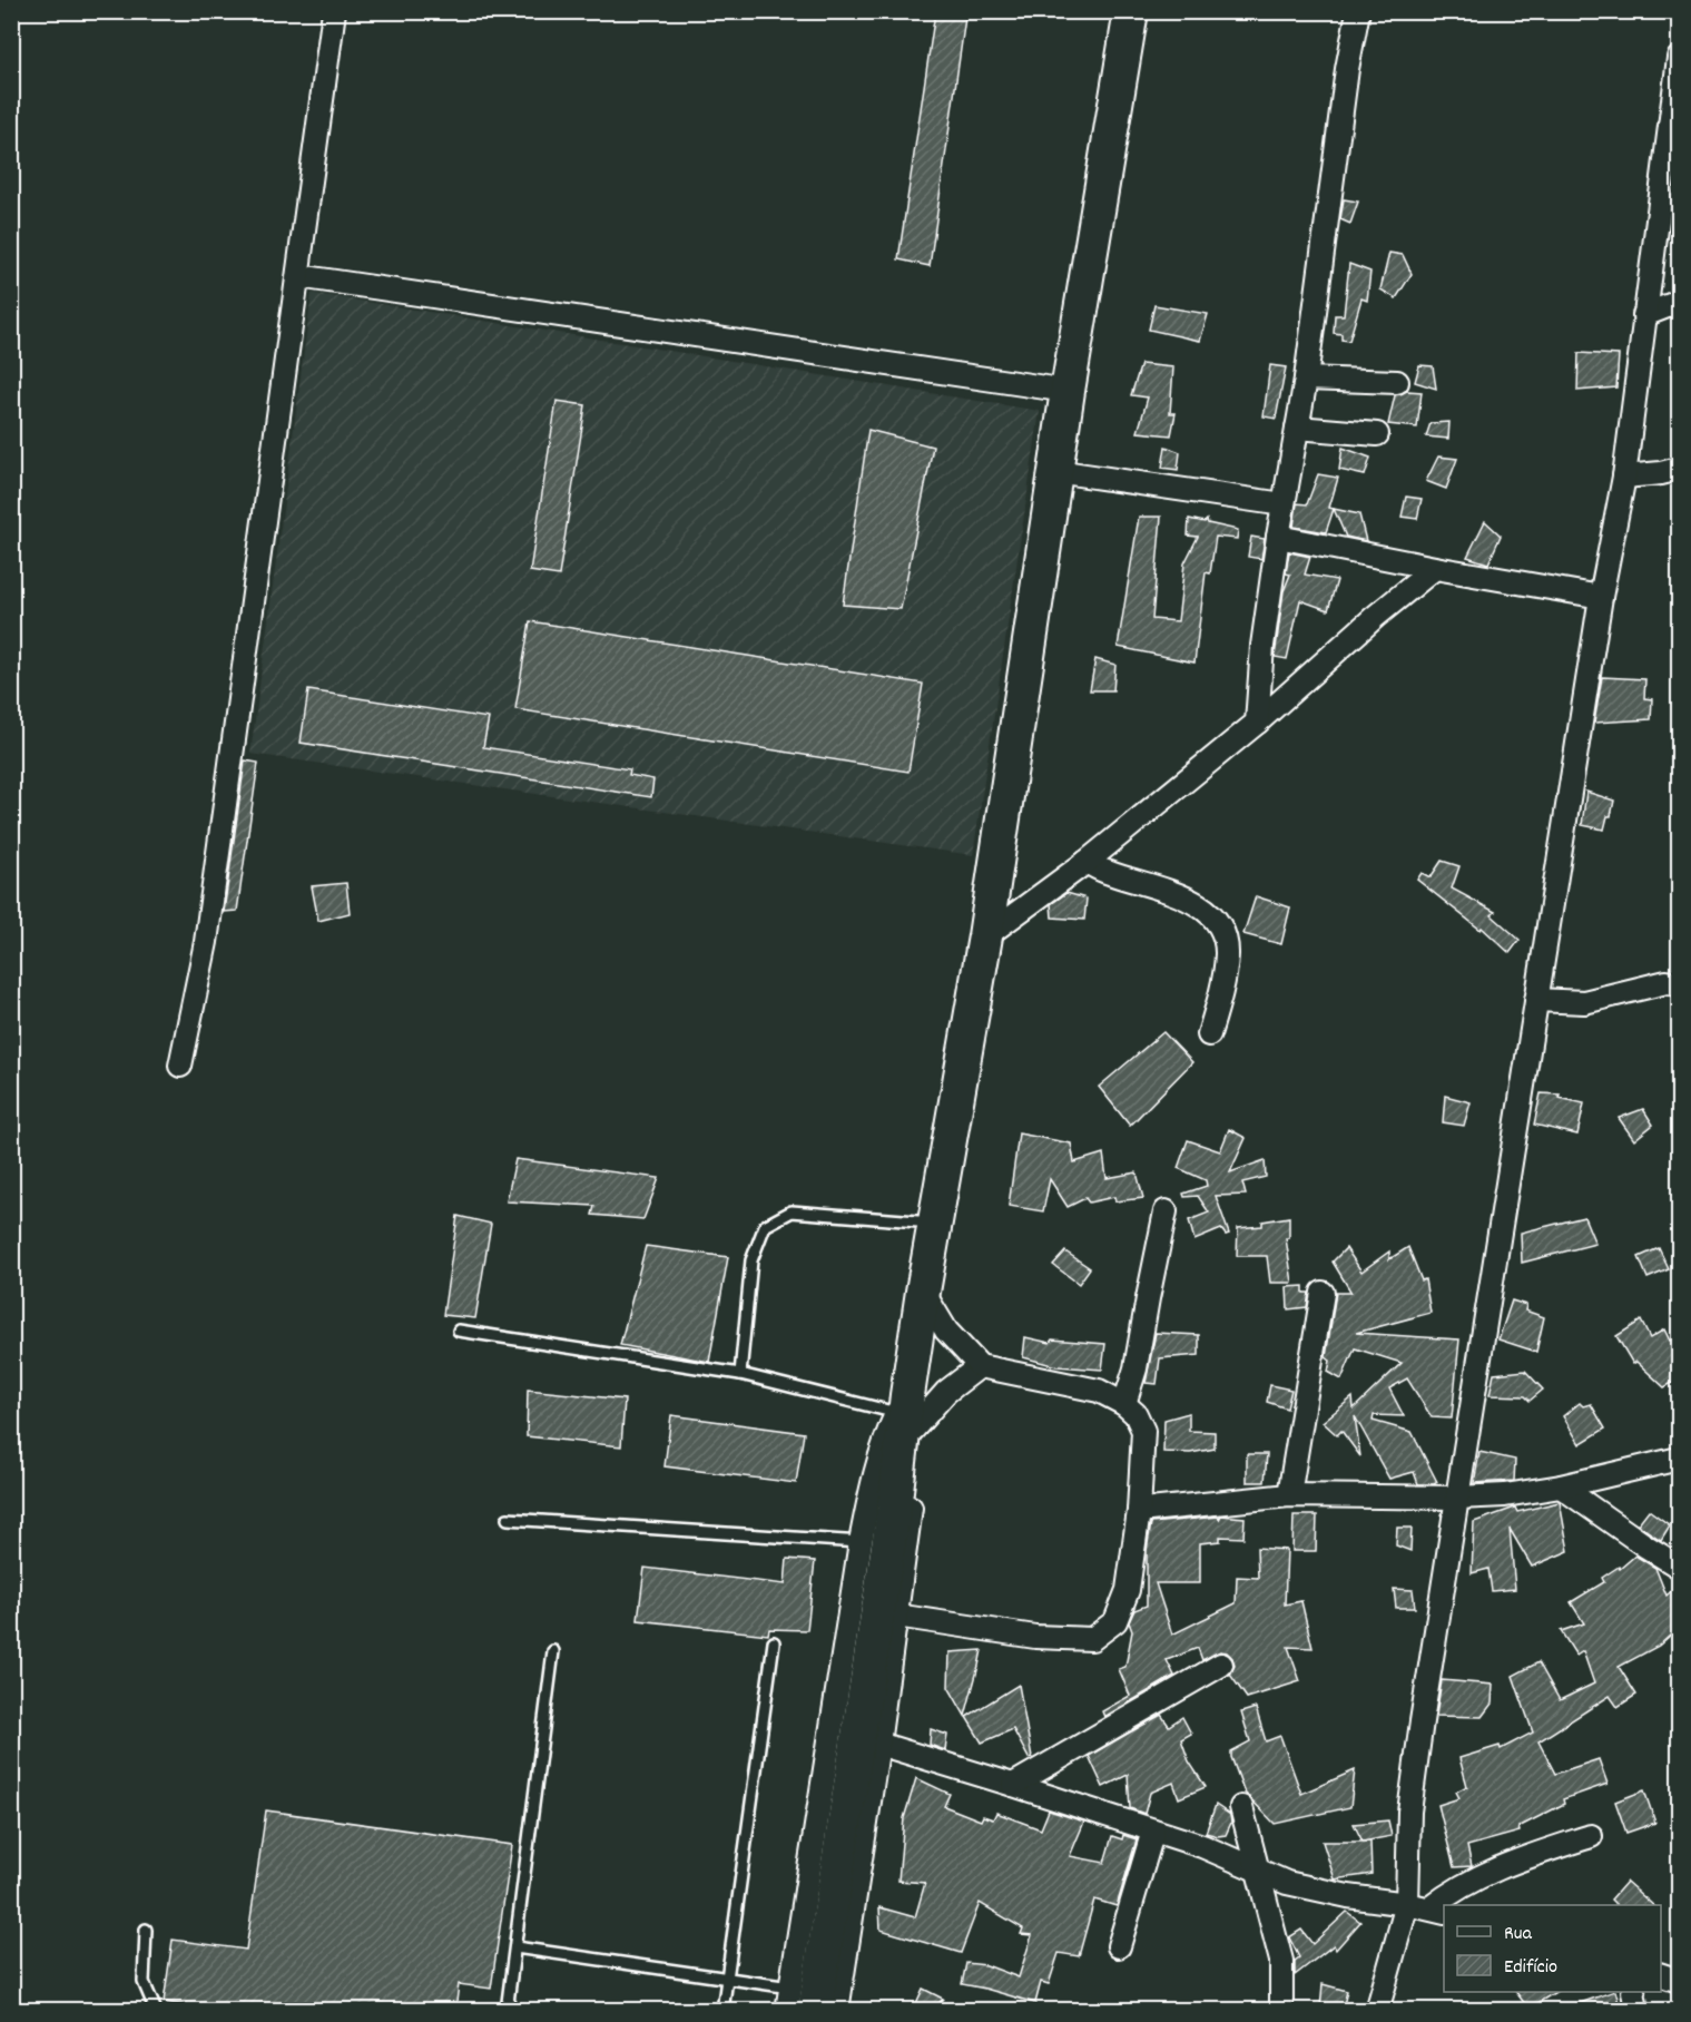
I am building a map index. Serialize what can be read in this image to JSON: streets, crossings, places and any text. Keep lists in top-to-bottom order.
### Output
{
  "legend": ["Rua", "Edifício"]
}
